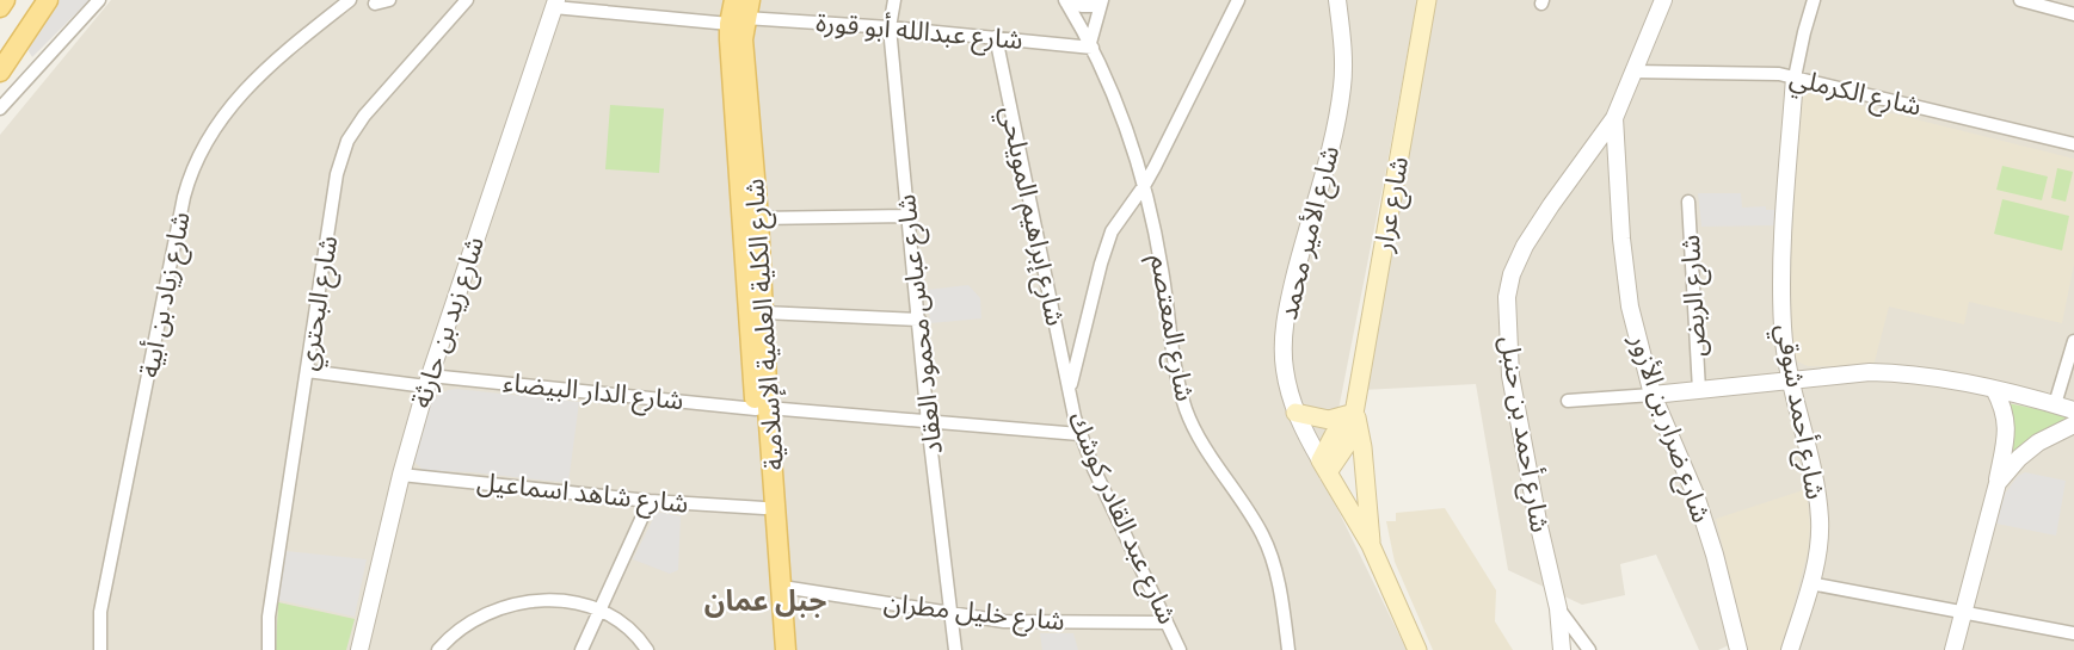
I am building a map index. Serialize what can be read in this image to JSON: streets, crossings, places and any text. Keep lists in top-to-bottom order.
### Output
{
  "streets": {
    "main road": ["شارع عرار", "شارع الأمير محمد", "شارع الكلية العلمية الإسلامية"],
    "street": [
      "شارع عبدالله أبو قورة",
      "شارع الكرملي",
      "شارع إبراهيم المويلحي",
      "شارع زياد بن أبية",
      "شارع الربض",
      "شارع البحتري",
      "شارع زيد بن حارثة",
      "شارع عباس محمود العقاد",
      "شارع المعتصم",
      "شارع الدار البيضاء",
      "شارع أحمد شوقي",
      "شارع ضرار بن الأزور",
      "شارع أحمد بن حنبل",
      "شارع شاهد اسماعيل",
      "شارع عبد القادر كوشك",
      "شارع خليل مطران"
    ]
  },
  "crossings": [
    ["شارع عبدالله أبو قورة", "شارع إبراهيم المويلحي"],
    ["شارع عبدالله أبو قورة", "شارع زيد بن حارثة"],
    ["شارع عبدالله أبو قورة", "شارع الكلية العلمية الإسلامية"],
    ["شارع عبدالله أبو قورة", "شارع عباس محمود العقاد"],
    ["شارع عبدالله أبو قورة", "شارع المعتصم"],
    ["شارع الكرملي", "شارع أحمد شوقي"],
    ["شارع الكرملي", "شارع أحمد بن حنبل"],
    ["شارع عرار", "شارع الأمير محمد"],
    ["شارع إبراهيم المويلحي", "شارع عبد القادر كوشك"],
    ["شارع البحتري", "شارع الدار البيضاء"],
    ["شارع زيد بن حارثة", "شارع الدار البيضاء"],
    ["شارع زيد بن حارثة", "شارع شاهد اسماعيل"],
    ["شارع الكلية العلمية الإسلامية", "شارع الدار البيضاء"],
    ["شارع الكلية العلمية الإسلامية", "شارع شاهد اسماعيل"],
    ["شارع الكلية العلمية الإسلامية", "شارع خليل مطران"],
    ["شارع عباس محمود العقاد", "شارع الدار البيضاء"],
    ["شارع عباس محمود العقاد", "شارع خليل مطران"],
    ["شارع المعتصم", "شارع عبد القادر كوشك"],
    ["شارع الدار البيضاء", "شارع عبد القادر كوشك"],
    ["شارع ضرار بن الأزور", "شارع أحمد بن حنبل"],
    ["شارع عبد القادر كوشك", "شارع خليل مطران"]
  ],
  "districts": ["جبل عمان"]
}
